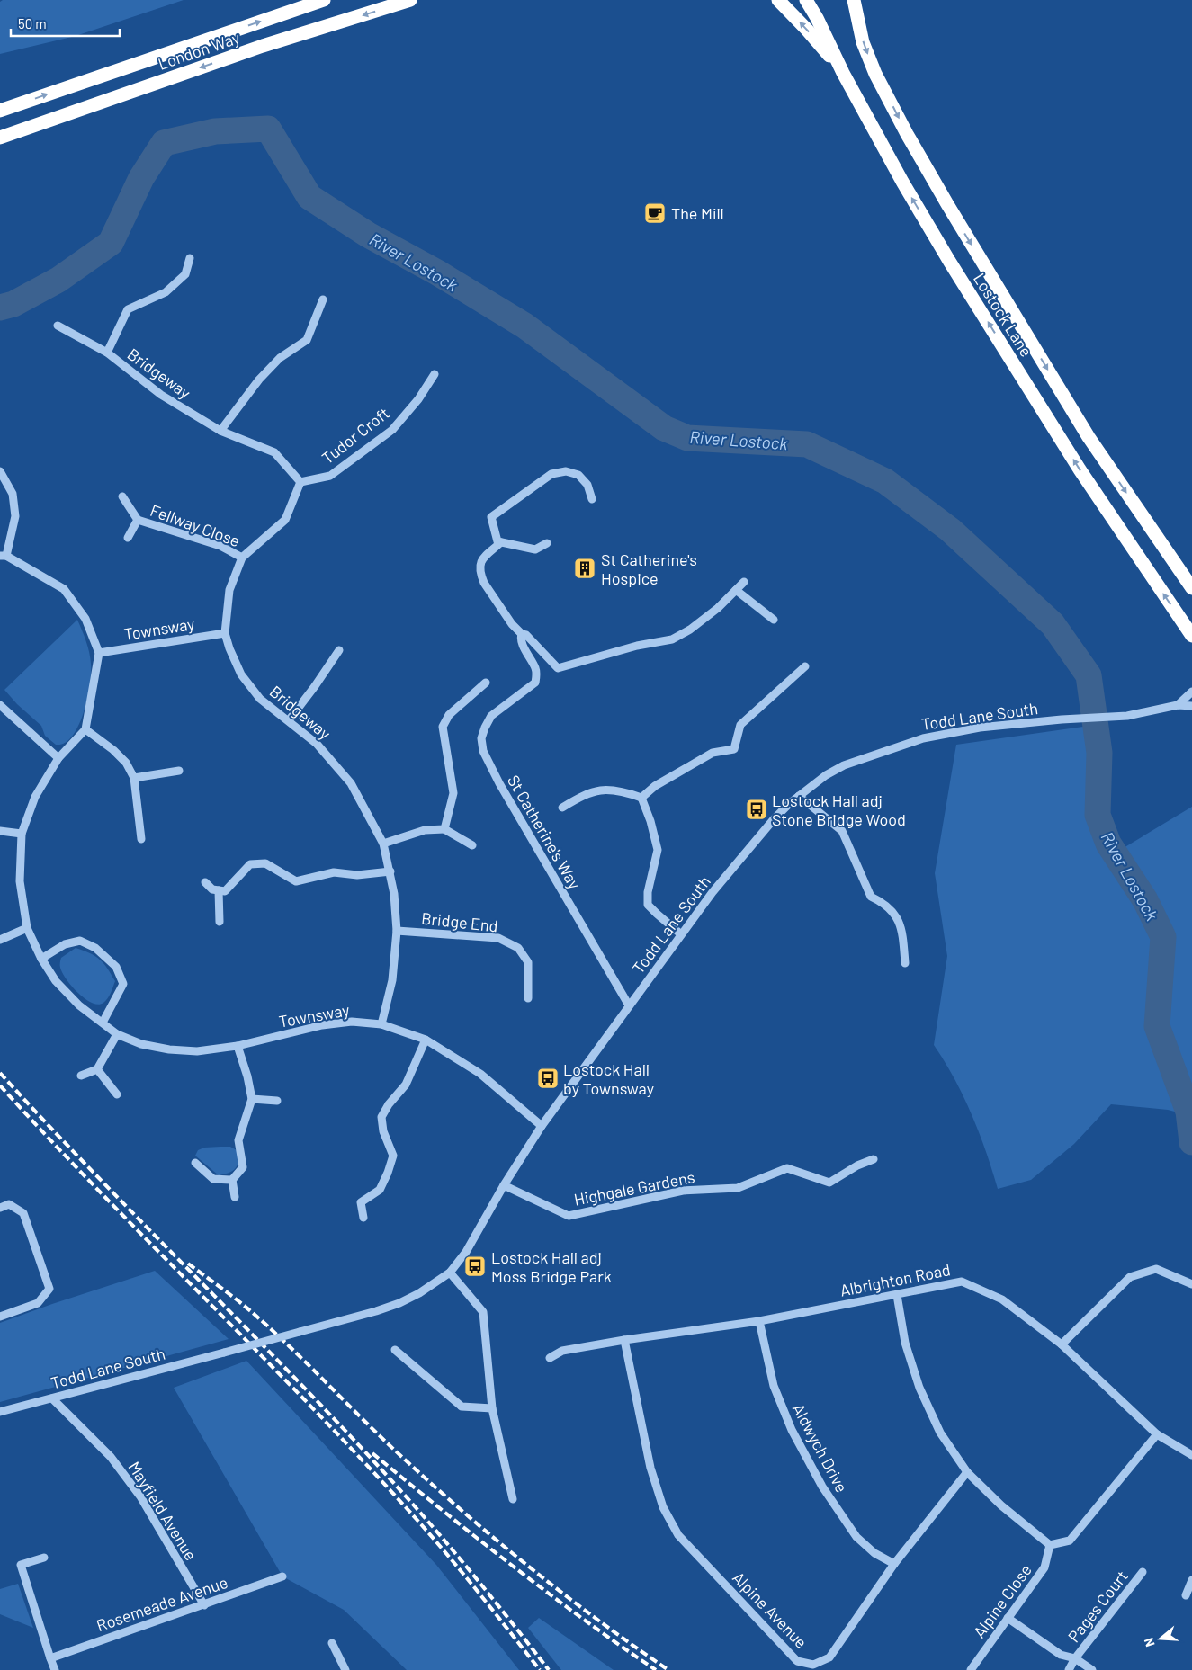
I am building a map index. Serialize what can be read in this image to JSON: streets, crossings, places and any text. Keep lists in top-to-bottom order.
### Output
{
  "streets": {
    "highway": ["London Way", "Lostock Lane"],
    "street": [
      "Bridgeway",
      "Tudor Croft",
      "Fellway Close",
      "Townsway",
      "Todd Lane South",
      "St Catherine's Way",
      "Bridge End",
      "Highgale Gardens",
      "Albrighton Road",
      "Aldwych Drive",
      "Mayfield Avenue",
      "Alpine Close",
      "Rosemeade Avenue",
      "Pages Court",
      "Alpine Avenue"
    ]
  },
  "crossings": [
    ["Bridgeway", "Tudor Croft"],
    ["Bridgeway", "Fellway Close"],
    ["Bridgeway", "Townsway"],
    ["Bridgeway", "Bridge End"],
    ["Townsway", "Todd Lane South"],
    ["Todd Lane South", "St Catherine's Way"],
    ["Todd Lane South", "Highgale Gardens"],
    ["Todd Lane South", "Mayfield Avenue"],
    ["Albrighton Road", "Aldwych Drive"],
    ["Albrighton Road", "Alpine Avenue"],
    ["Aldwych Drive", "Alpine Avenue"],
    ["Mayfield Avenue", "Rosemeade Avenue"],
    ["Alpine Close", "Pages Court"]
  ],
  "water": ["River Lostock"],
  "places": {
    "cafe": ["The Mill"],
    "building": ["St Catherine's Hospice"],
    "bus stop": ["Lostock Hall adj Stone Bridge Wood", "Lostock Hall by Townsway", "Lostock Hall adj Moss Bridge Park"]
  },
  "scale_bar": "50 m",
  "north": "left"
}
